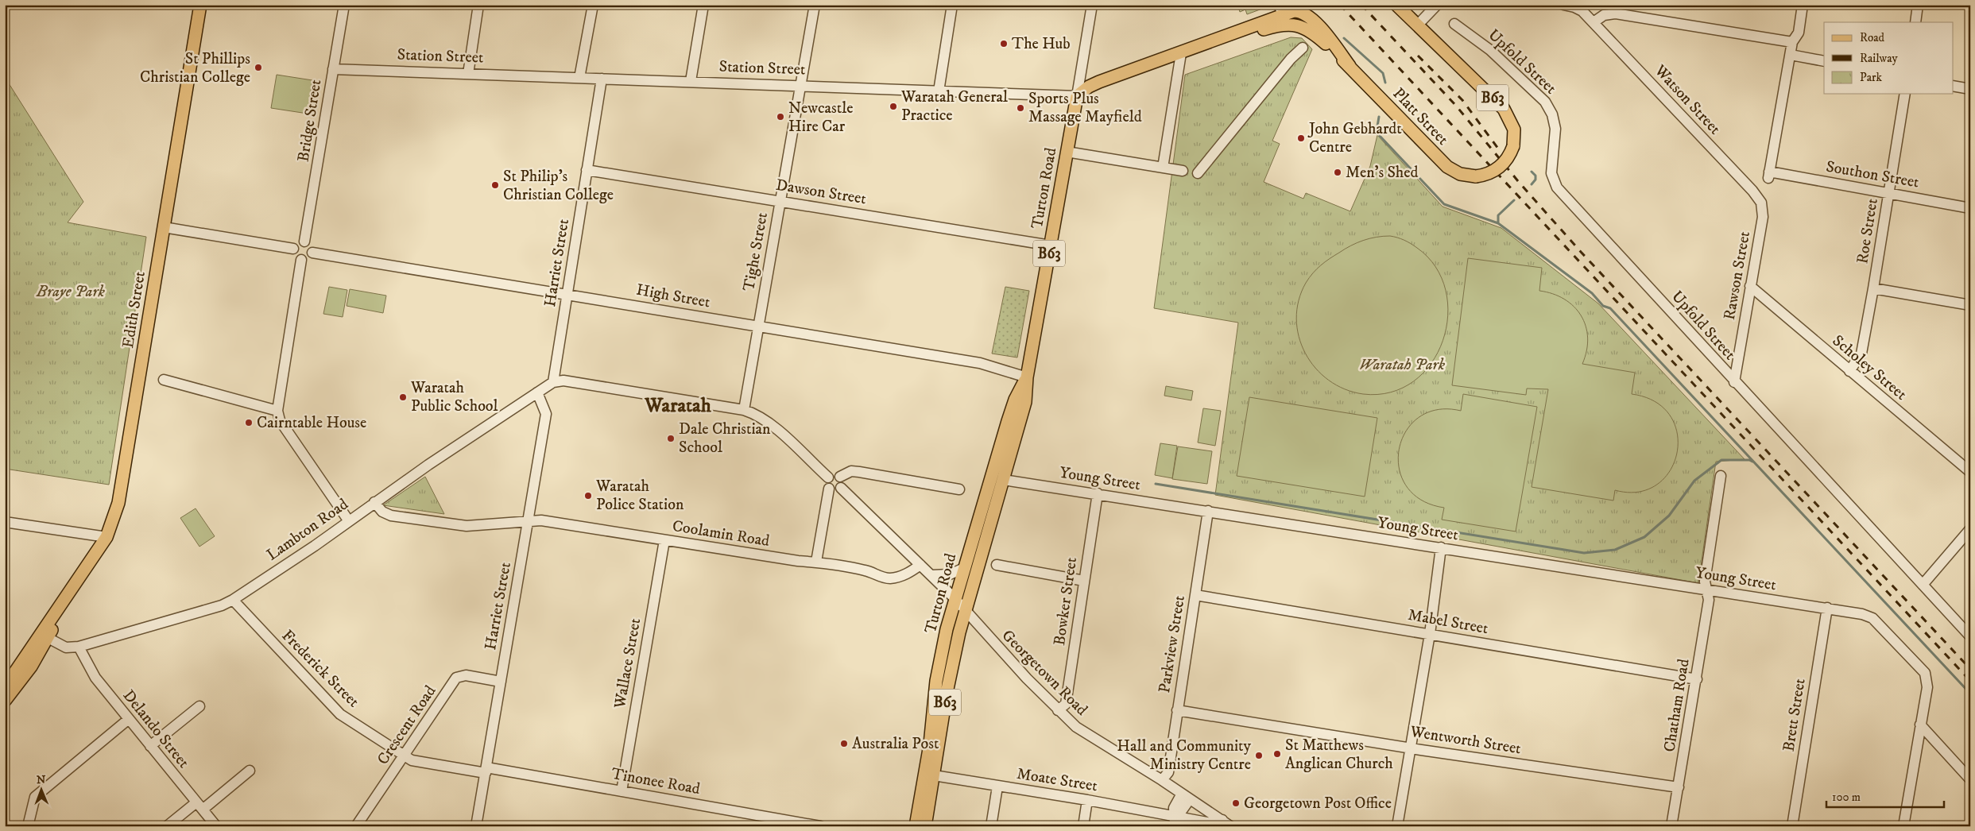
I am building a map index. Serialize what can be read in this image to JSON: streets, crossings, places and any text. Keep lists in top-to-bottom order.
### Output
{
  "streets": {
    "main road": [
      "B63",
      "Platt Street",
      "Turton Road",
      "Edith Street"
    ],
    "street": [
      "Station Street",
      "Upfold Street",
      "Watson Street",
      "Bridge Street",
      "Southon Street",
      "Dawson Street",
      "Roe Street",
      "Tighe Street",
      "Harriet Street",
      "Rawson Street",
      "High Street",
      "Scholey Street",
      "Young Street",
      "Lambton Road",
      "Coolamin Road",
      "Bowker Street",
      "Mabel Street",
      "Parkview Street",
      "Wallace Street",
      "Frederick Street",
      "Georgetown Road",
      "Chatham Road",
      "Brett Street",
      "Crescent Road",
      "Delando Street",
      "Wentworth Street",
      "Moate Street",
      "Tinonee Road"
    ]
  },
  "crossings": [
    ["Station Street", "B63"],
    ["Station Street", "Bridge Street"],
    ["Station Street", "Turton Road"],
    ["Station Street", "Tighe Street"],
    ["Station Street", "Harriet Street"],
    ["Upfold Street", "Rawson Street"],
    ["B63", "Platt Street"],
    ["B63", "Turton Road"],
    ["Watson Street", "Rawson Street"],
    ["Bridge Street", "High Street"],
    ["Southon Street", "Roe Street"],
    ["Turton Road", "Dawson Street"],
    ["Turton Road", "High Street"],
    ["Turton Road", "Young Street"],
    ["Turton Road", "Georgetown Road"],
    ["Turton Road", "Moate Street"],
    ["Dawson Street", "Tighe Street"],
    ["Dawson Street", "Harriet Street"],
    ["Roe Street", "Scholey Street"],
    ["Tighe Street", "High Street"],
    ["Tighe Street", "Lambton Road"],
    ["Harriet Street", "High Street"],
    ["Harriet Street", "Lambton Road"],
    ["Harriet Street", "Coolamin Road"],
    ["Harriet Street", "Frederick Street"],
    ["Harriet Street", "Crescent Road"],
    ["Harriet Street", "Tinonee Road"],
    ["Rawson Street", "Scholey Street"],
    ["Edith Street", "Lambton Road"],
    ["Young Street", "Bowker Street"],
    ["Young Street", "Parkview Street"],
    ["Young Street", "Chatham Road"],
    ["Young Street", "Brett Street"],
    ["Lambton Road", "Coolamin Road"],
    ["Lambton Road", "Frederick Street"],
    ["Lambton Road", "Delando Street"],
    ["Coolamin Road", "Wallace Street"],
    ["Coolamin Road", "Georgetown Road"],
    ["Bowker Street", "Georgetown Road"],
    ["Mabel Street", "Parkview Street"],
    ["Mabel Street", "Chatham Road"],
    ["Parkview Street", "Georgetown Road"],
    ["Parkview Street", "Wentworth Street"],
    ["Wallace Street", "Tinonee Road"],
    ["Frederick Street", "Crescent Road"],
    ["Frederick Street", "Tinonee Road"],
    ["Georgetown Road", "Moate Street"],
    ["Chatham Road", "Wentworth Street"]
  ],
  "districts": ["Waratah"],
  "parks": ["Braye Park", "Waratah Park"],
  "places": [
    "The Hub",
    "St Phillips Christian College",
    "Waratah General Practice",
    "Sports Plus Massage Mayfield",
    "Newcastle Hire Car",
    "John Gebhardt Centre",
    "Men’s Shed",
    "St Philip’s Christian College",
    "Waratah Public School",
    "Cairntable House",
    "Dale Christian School",
    "Waratah Police Station",
    "Australia Post",
    "St Matthews Anglican Church",
    "Hall and Community Ministry Centre",
    "Georgetown Post Office"
  ],
  "legend": ["Road", "Railway", "Park"],
  "scale_bar": "100 m",
  "north": "top"
}
